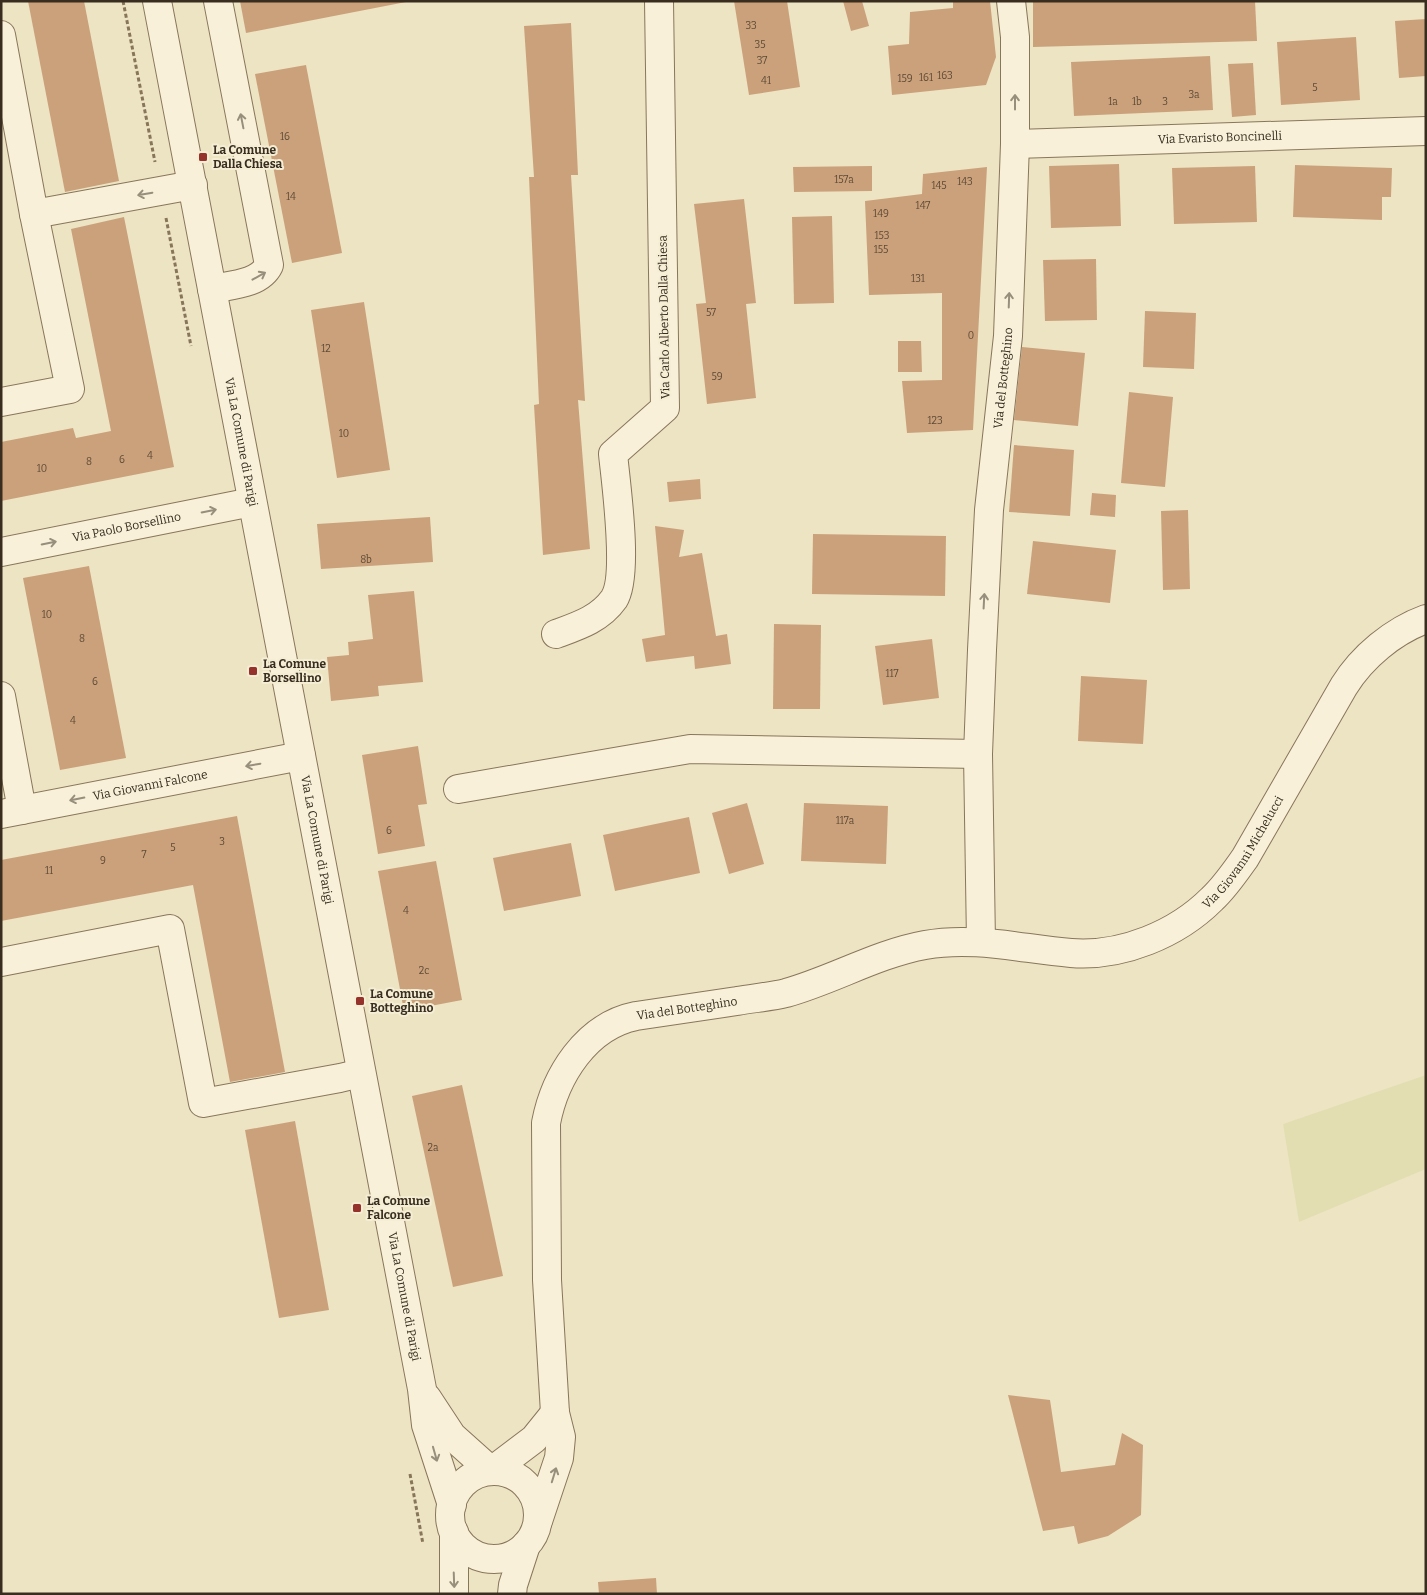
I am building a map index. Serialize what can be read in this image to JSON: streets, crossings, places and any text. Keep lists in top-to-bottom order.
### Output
{
  "streets": {
    "street": [
      "Via Evaristo Boncinelli",
      "Via Carlo Alberto Dalla Chiesa",
      "Via del Botteghino",
      "Via La Comune di Parigi",
      "Via Paolo Borsellino",
      "Via Giovanni Falcone",
      "Via Giovanni Michelucci"
    ]
  },
  "crossings": [
    ["Via Evaristo Boncinelli", "Via del Botteghino"],
    ["Via del Botteghino", "Via La Comune di Parigi"],
    ["Via del Botteghino", "Via Giovanni Michelucci"],
    ["Via La Comune di Parigi", "Via Paolo Borsellino"],
    ["Via La Comune di Parigi", "Via Giovanni Falcone"]
  ],
  "one_way": ["Via del Botteghino", "Via Paolo Borsellino", "Via Giovanni Falcone"],
  "places": {
    "transit": [
      "La Comune Dalla Chiesa",
      "La Comune Borsellino",
      "La Comune Botteghino",
      "La Comune Falcone"
    ]
  },
  "house_numbers": [
    "33",
    "35",
    "37",
    "163",
    "161",
    "159",
    "41",
    "5",
    "3a",
    "1a",
    "1b",
    "3",
    "16",
    "157a",
    "143",
    "145",
    "14",
    "147",
    "149",
    "153",
    "155",
    "131",
    "57",
    "0",
    "12",
    "59",
    "123",
    "10",
    "4",
    "6",
    "8",
    "10",
    "8b",
    "10",
    "8",
    "117",
    "6",
    "4",
    "117a",
    "6",
    "3",
    "5",
    "7",
    "9",
    "11",
    "4",
    "2c",
    "2a"
  ]
}
